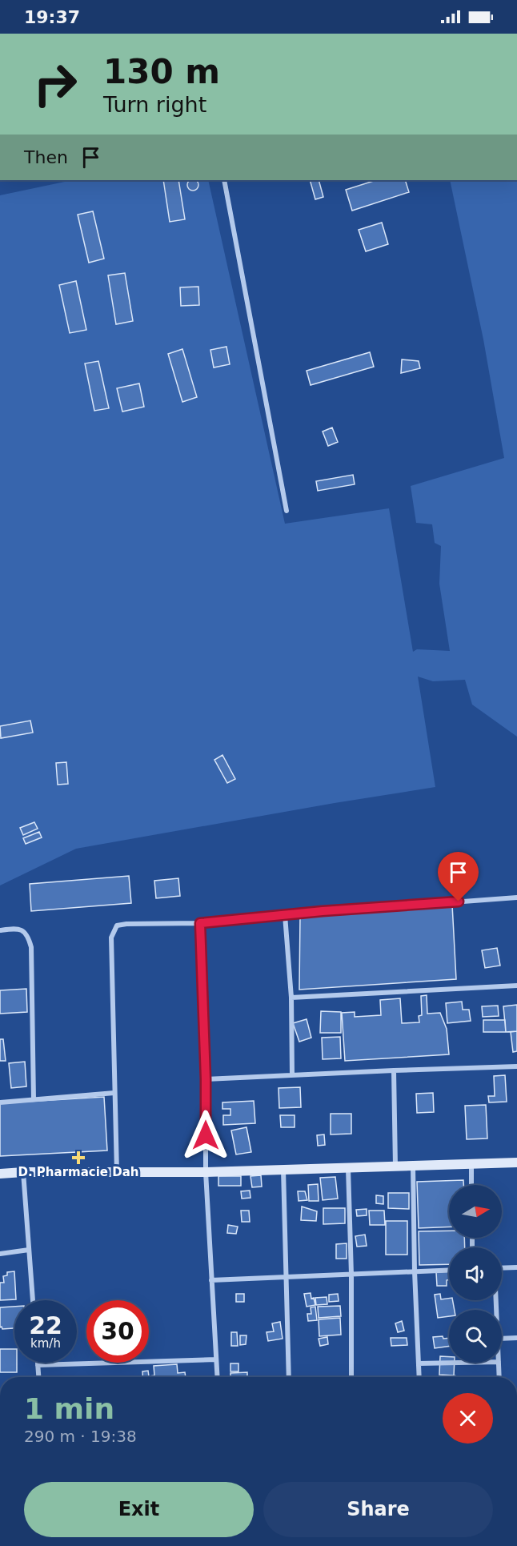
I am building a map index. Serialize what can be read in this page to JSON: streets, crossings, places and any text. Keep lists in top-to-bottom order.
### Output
{
  "places": {
    "health": ["D. Pharmacie Dah"]
  },
  "north": "right",
  "page": {
    "status": "19:37",
    "turn": ["130 m", "Turn right"],
    "then": "Then",
    "speed": "22 km/h",
    "limit": "30",
    "heading": ["1 min", "290 m · 19:38"],
    "buttons": ["Exit", "Share"]
  }
}
